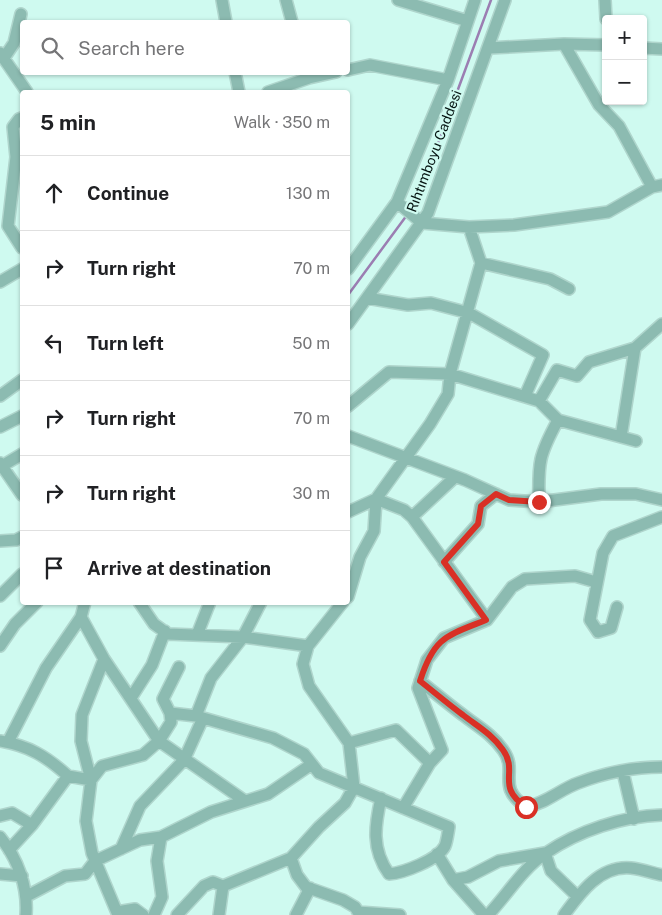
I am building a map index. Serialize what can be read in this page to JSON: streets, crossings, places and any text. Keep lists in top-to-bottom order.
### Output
{
  "streets": {
    "street": ["Rıhtımboyu Caddesi"]
  },
  "page": {
    "map_buttons": ["+", "−"],
    "search": "Search here",
    "heading": ["5 min", "Walk · 350 m"],
    "list": [
      ["Continue", "130 m"],
      ["Turn right", "70 m"],
      ["Turn left", "50 m"],
      ["Turn right", "70 m"],
      ["Turn right", "30 m"],
      "Arrive at destination"
    ]
  }
}
